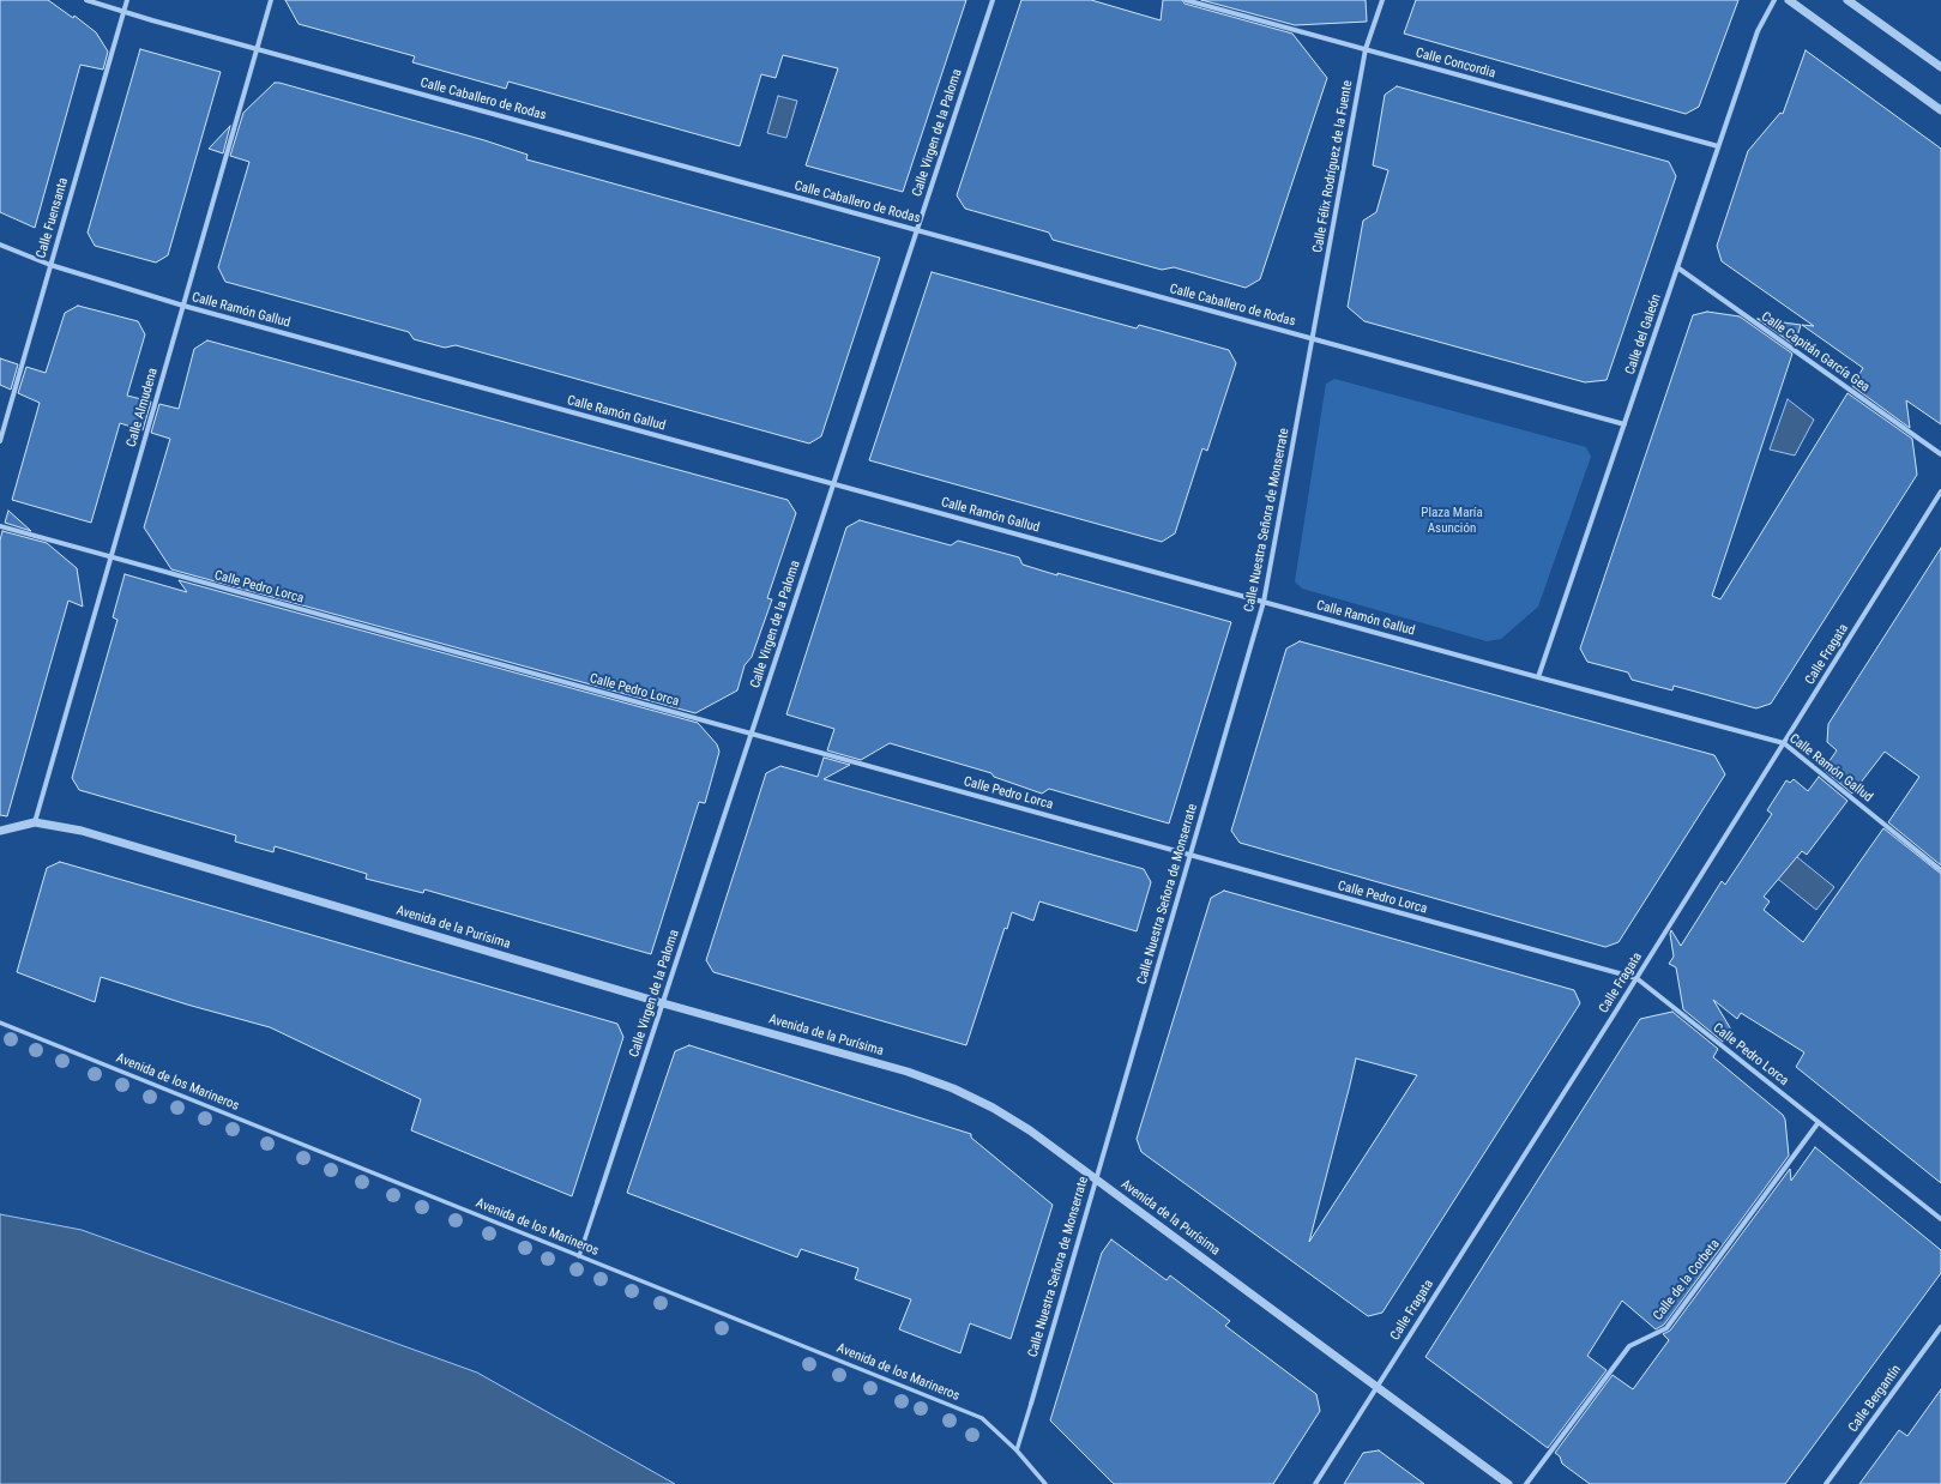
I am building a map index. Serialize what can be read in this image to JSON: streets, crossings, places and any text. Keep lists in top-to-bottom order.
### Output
{
  "streets": {
    "street": [
      "Calle Concordia",
      "Calle Caballero de Rodas",
      "Calle Virgen de la Paloma",
      "Calle Félix Rodríguez de la Fuente",
      "Calle Fuensanta",
      "Calle Ramón Gallud",
      "Calle del Galeón",
      "Calle Capitán García Gea",
      "Calle Almudena",
      "Calle Nuestra Señora de Monserrate",
      "Calle Pedro Lorca",
      "Calle Fragata",
      "Avenida de la Purísima",
      "Avenida de los Marineros",
      "Calle de la Corbeta",
      "Calle Bergantín"
    ]
  },
  "crossings": [
    ["Calle Concordia", "Calle Félix Rodríguez de la Fuente"],
    ["Calle Concordia", "Calle del Galeón"],
    ["Calle Caballero de Rodas", "Calle Virgen de la Paloma"],
    ["Calle Caballero de Rodas", "Calle Félix Rodríguez de la Fuente"],
    ["Calle Caballero de Rodas", "Calle Fuensanta"],
    ["Calle Caballero de Rodas", "Calle del Galeón"],
    ["Calle Caballero de Rodas", "Calle Almudena"],
    ["Calle Caballero de Rodas", "Calle Nuestra Señora de Monserrate"],
    ["Calle Virgen de la Paloma", "Calle Ramón Gallud"],
    ["Calle Virgen de la Paloma", "Calle Pedro Lorca"],
    ["Calle Virgen de la Paloma", "Avenida de la Purísima"],
    ["Calle Virgen de la Paloma", "Avenida de los Marineros"],
    ["Calle Félix Rodríguez de la Fuente", "Calle Nuestra Señora de Monserrate"],
    ["Calle Fuensanta", "Calle Ramón Gallud"],
    ["Calle Ramón Gallud", "Calle del Galeón"],
    ["Calle Ramón Gallud", "Calle Almudena"],
    ["Calle Ramón Gallud", "Calle Nuestra Señora de Monserrate"],
    ["Calle Ramón Gallud", "Calle Fragata"],
    ["Calle del Galeón", "Calle Capitán García Gea"],
    ["Calle Almudena", "Calle Pedro Lorca"],
    ["Calle Almudena", "Avenida de la Purísima"],
    ["Calle Nuestra Señora de Monserrate", "Calle Pedro Lorca"],
    ["Calle Nuestra Señora de Monserrate", "Avenida de la Purísima"],
    ["Calle Nuestra Señora de Monserrate", "Avenida de los Marineros"],
    ["Calle Pedro Lorca", "Calle Fragata"],
    ["Calle Pedro Lorca", "Calle de la Corbeta"],
    ["Calle Fragata", "Avenida de la Purísima"]
  ],
  "parks": ["Plaza María Asunción"]
}
